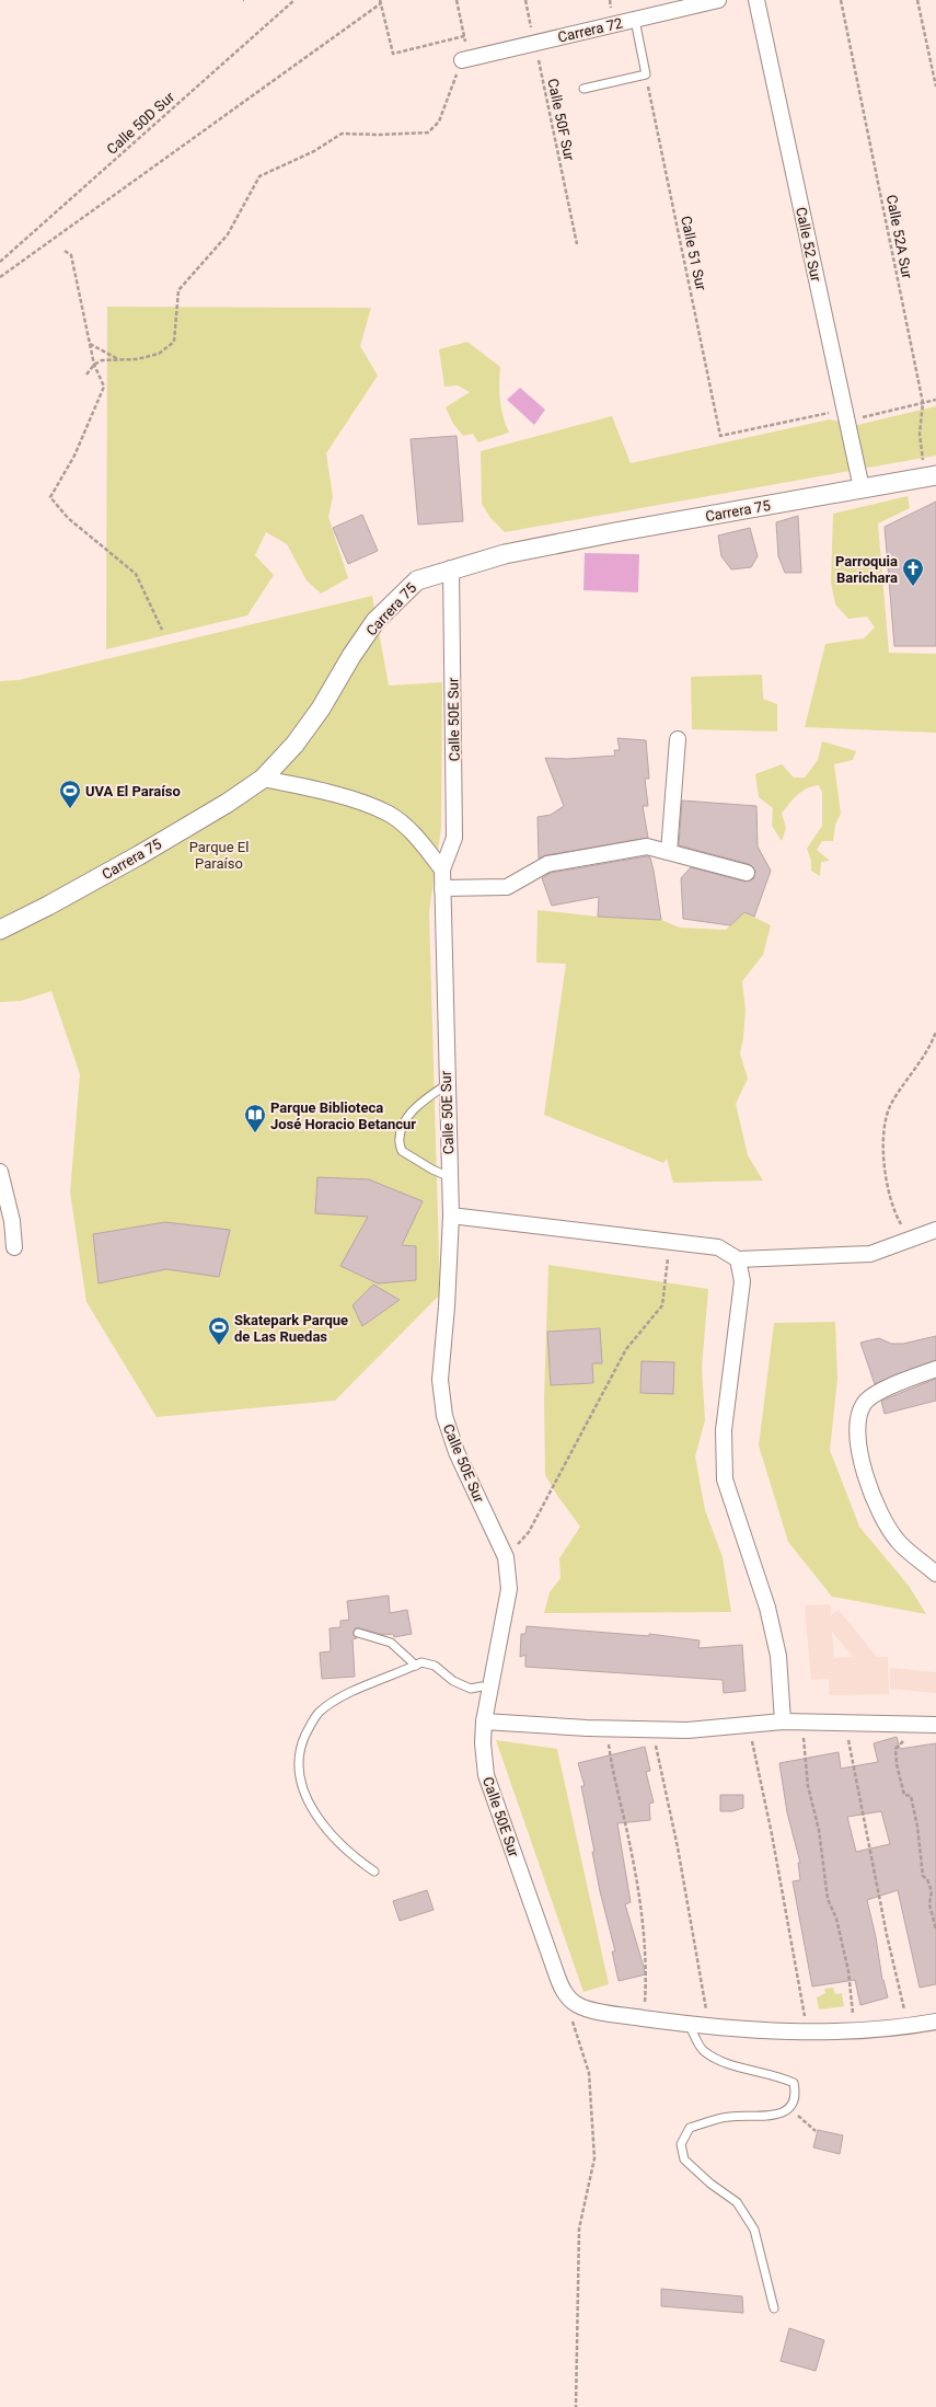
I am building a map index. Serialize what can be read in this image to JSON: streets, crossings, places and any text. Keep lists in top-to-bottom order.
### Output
{
  "streets": {
    "street": [
      "Carrera 72",
      "Calle 52 Sur",
      "Carrera 75",
      "Calle 50E Sur"
    ],
    "path": [
      "Calle 50F Sur",
      "Calle 50D Sur",
      "Calle 52A Sur",
      "Calle 51 Sur"
    ]
  },
  "crossings": [
    ["Carrera 72", "Calle 50F Sur"],
    ["Calle 52A Sur", "Carrera 75"],
    ["Calle 52 Sur", "Calle 51 Sur"],
    ["Calle 52 Sur", "Carrera 75"],
    ["Carrera 75", "Calle 50E Sur"]
  ],
  "parks": ["Parque El Paraíso"],
  "places": {
    "church": ["Parroquia Barichara"],
    "sports": ["UVA El Paraíso", "Skatepark Parque de Las Ruedas"],
    "library": ["Parque Biblioteca José Horacio Betancur"]
  }
}
